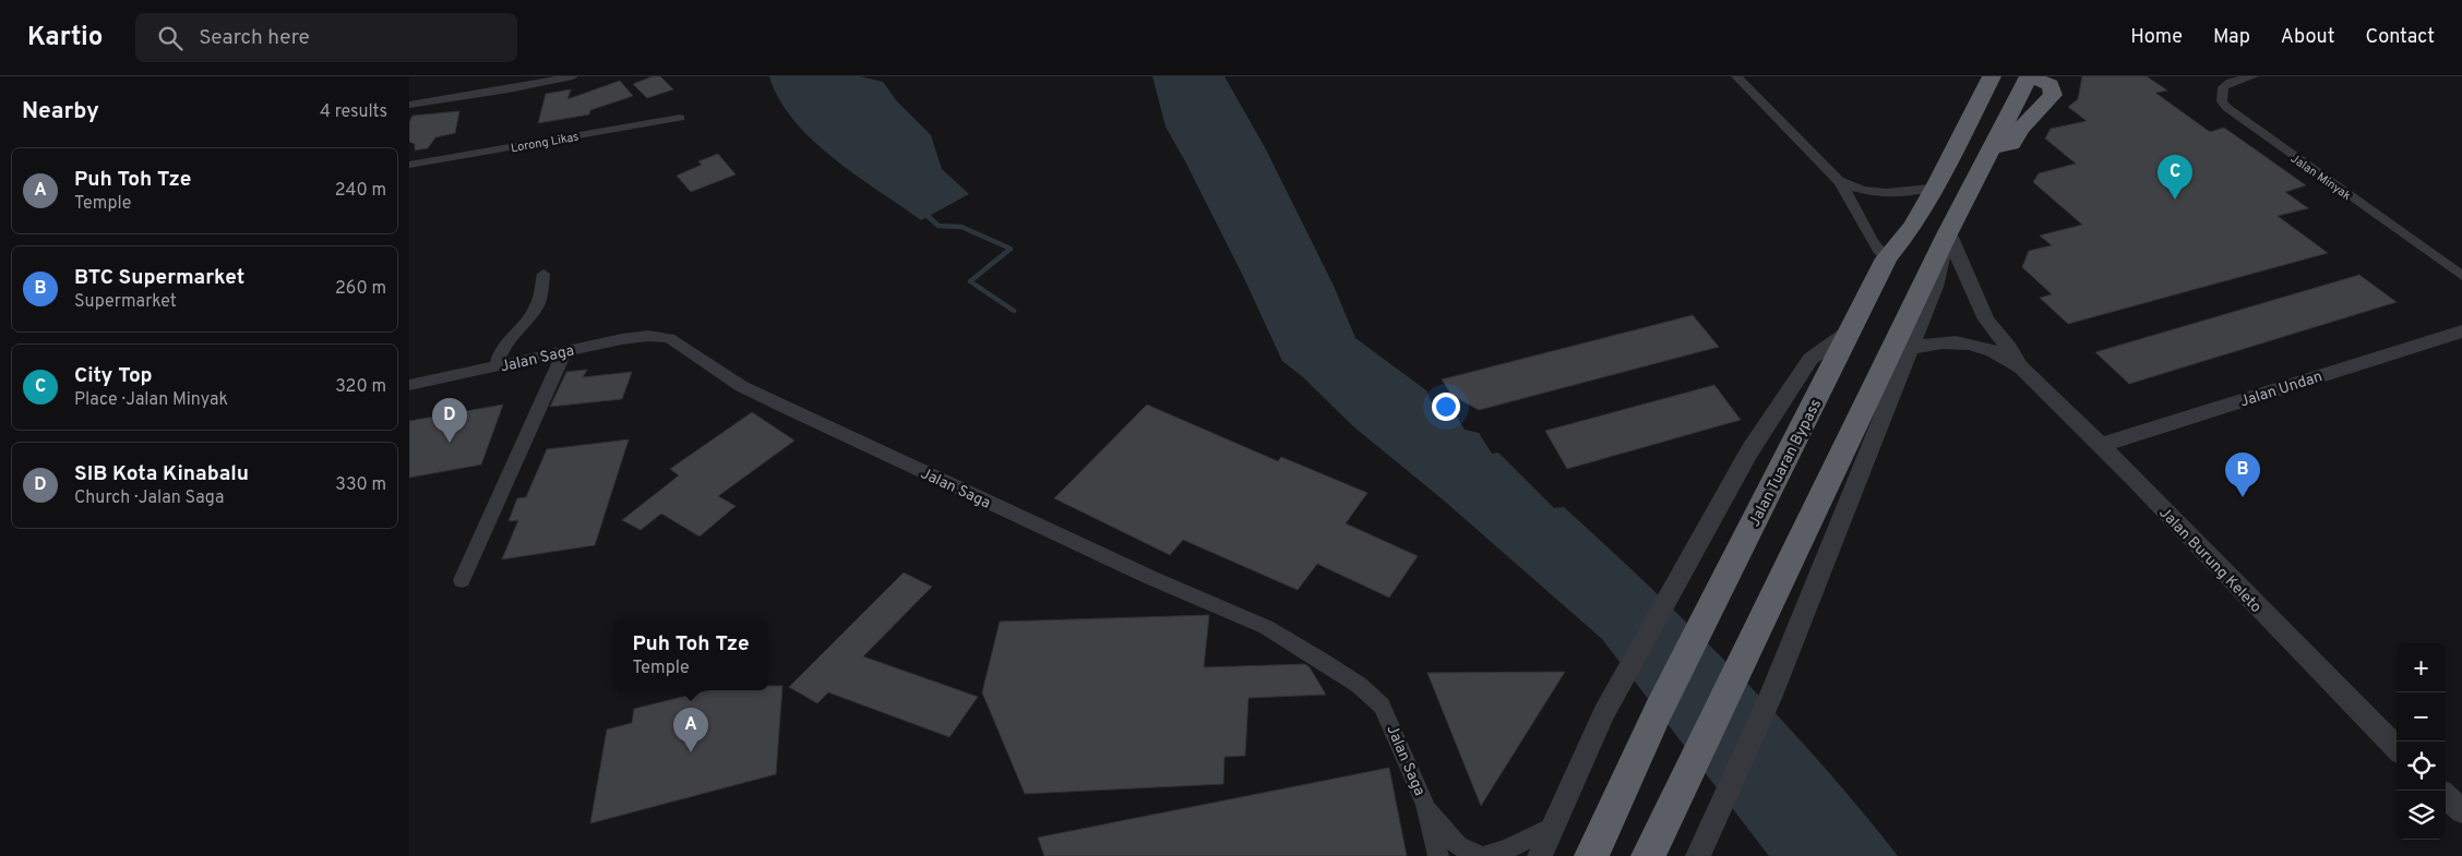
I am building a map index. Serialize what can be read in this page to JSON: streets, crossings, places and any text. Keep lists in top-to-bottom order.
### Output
{
  "streets": {
    "highway": ["Jalan Tuaran Bypass"],
    "street": [
      "Lorong Likas",
      "Jalan Minyak",
      "Jalan Saga",
      "Jalan Undan",
      "Jalan Burung Keleto"
    ]
  },
  "crossings": [
    ["Jalan Undan", "Jalan Burung Keleto"]
  ],
  "page": {
    "header": "Kartio",
    "search": "Search here",
    "nav": [
      "Home",
      "Map",
      "About",
      "Contact"
    ],
    "heading": ["Nearby", "4 results"],
    "list": [
      {
        "mark": "A",
        "name": "Puh Toh Tze",
        "note": "Temple",
        "value": "240 m"
      },
      {
        "mark": "B",
        "name": "BTC Supermarket",
        "note": "Supermarket",
        "value": "260 m"
      },
      {
        "mark": "C",
        "name": "City Top",
        "note": "Place · Jalan Minyak",
        "value": "320 m"
      },
      {
        "mark": "D",
        "name": "SIB Kota Kinabalu",
        "note": "Church · Jalan Saga",
        "value": "330 m"
      }
    ],
    "pins": [
      "C",
      "D",
      "B",
      "A"
    ],
    "popup": ["Puh Toh Tze", "Temple"],
    "map_buttons": ["+", "−"]
  }
}
